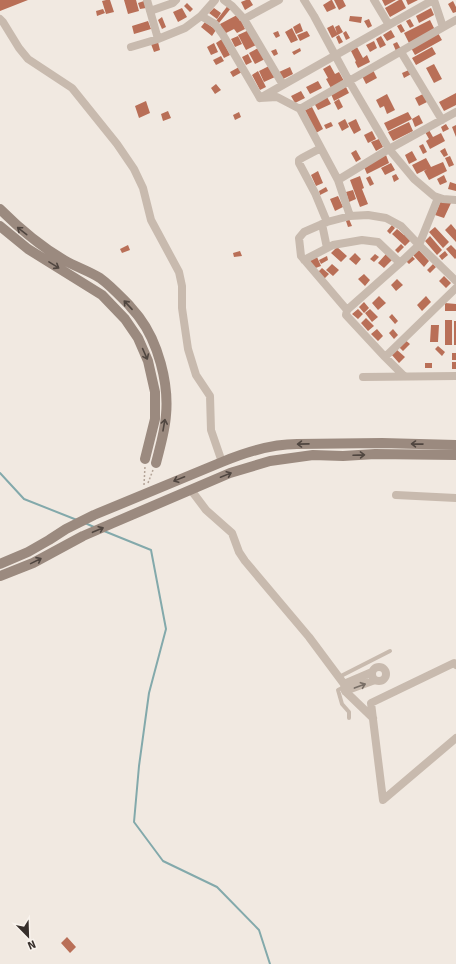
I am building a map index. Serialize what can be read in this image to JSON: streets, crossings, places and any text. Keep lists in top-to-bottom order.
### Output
{
  "north": "bottom right"
}
